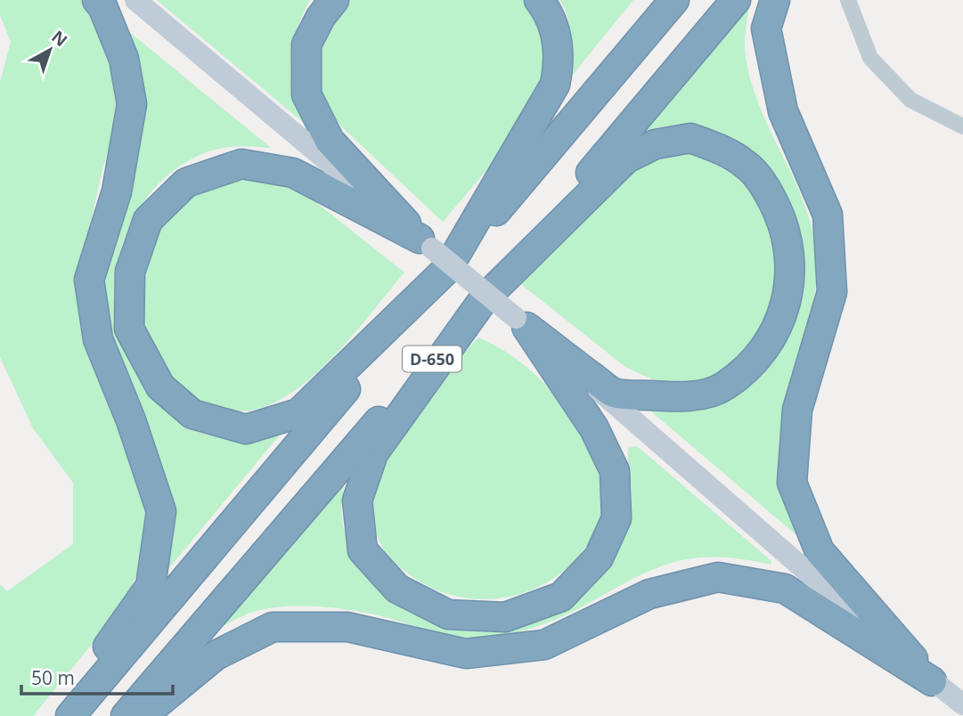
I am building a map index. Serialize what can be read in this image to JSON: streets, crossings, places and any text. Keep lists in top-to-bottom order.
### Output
{
  "streets": {
    "highway": ["D-650"]
  },
  "scale_bar": "50 m",
  "north": "top right"
}
